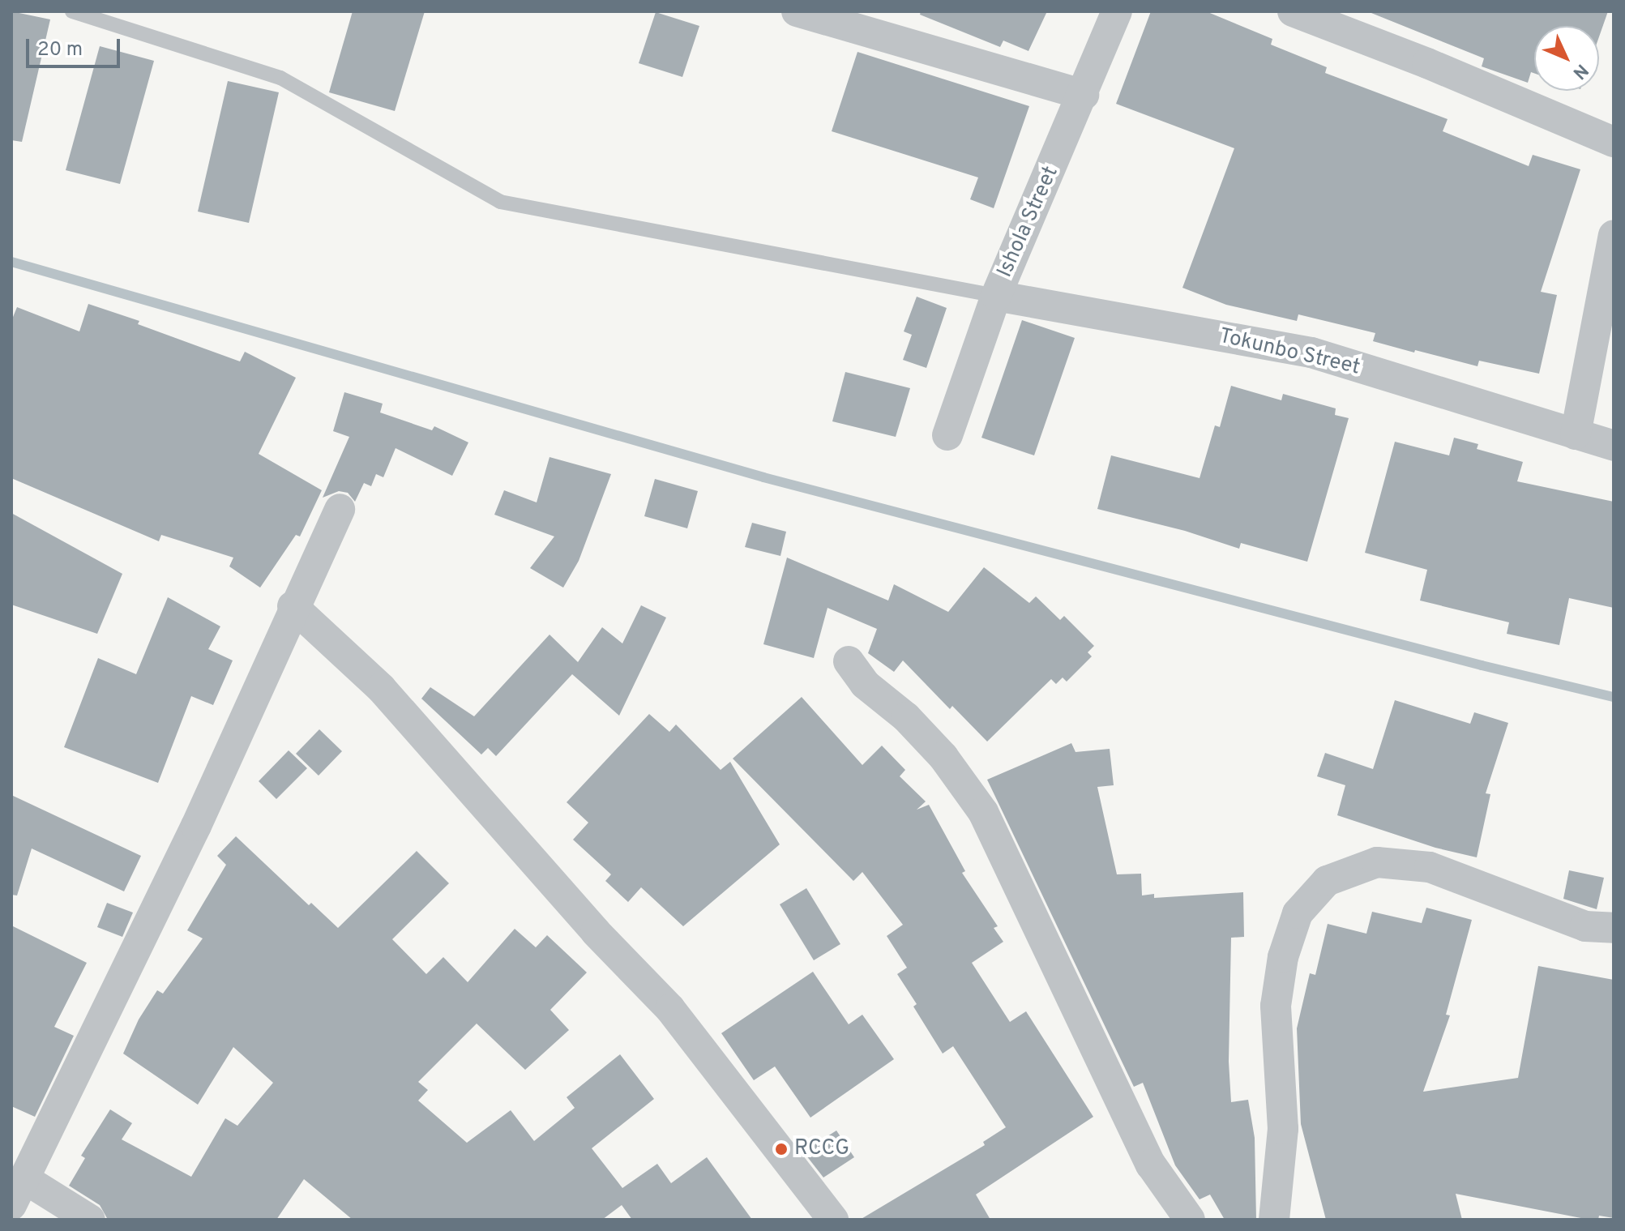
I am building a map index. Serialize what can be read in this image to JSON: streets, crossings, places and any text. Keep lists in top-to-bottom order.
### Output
{
  "streets": {
    "street": ["Ishola Street", "Tokunbo Street"]
  },
  "crossings": [
    ["Ishola Street", "Tokunbo Street"]
  ],
  "places": ["RCCG"],
  "scale_bar": "20 m",
  "north": "bottom right"
}
